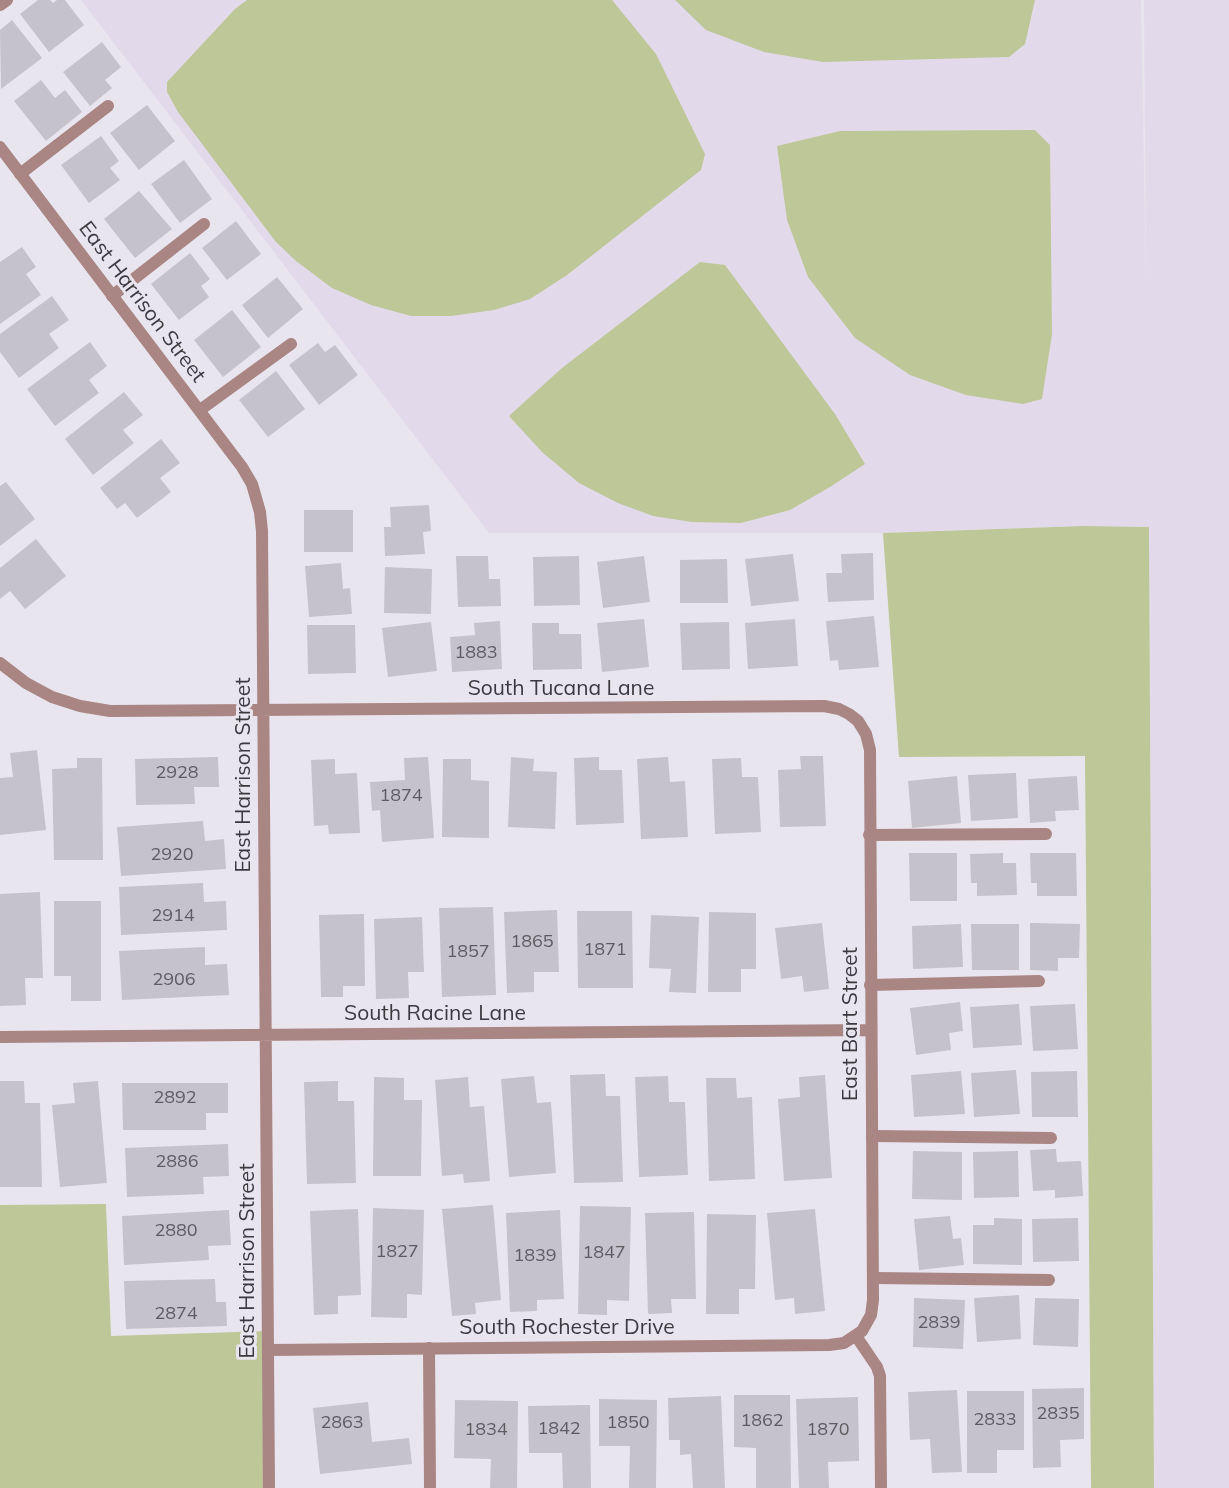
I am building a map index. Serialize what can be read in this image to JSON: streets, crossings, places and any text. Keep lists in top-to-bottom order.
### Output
{
  "streets": {
    "street": [
      "East Harrison Street",
      "South Tucana Lane",
      "South Racine Lane",
      "East Bart Street",
      "South Rochester Drive"
    ]
  },
  "crossings": [
    ["East Harrison Street", "South Tucana Lane"],
    ["East Harrison Street", "South Racine Lane"],
    ["East Harrison Street", "South Rochester Drive"],
    ["South Tucana Lane", "East Bart Street"],
    ["South Racine Lane", "East Bart Street"],
    ["East Bart Street", "South Rochester Drive"]
  ],
  "house_numbers": [
    "1883",
    "2928",
    "1874",
    "2920",
    "2914",
    "1865",
    "1871",
    "1857",
    "2906",
    "2892",
    "2886",
    "2880",
    "1827",
    "1847",
    "1839",
    "2874",
    "2839",
    "2835",
    "2833",
    "1862",
    "2863",
    "1850",
    "1842",
    "1834",
    "1870"
  ]
}
